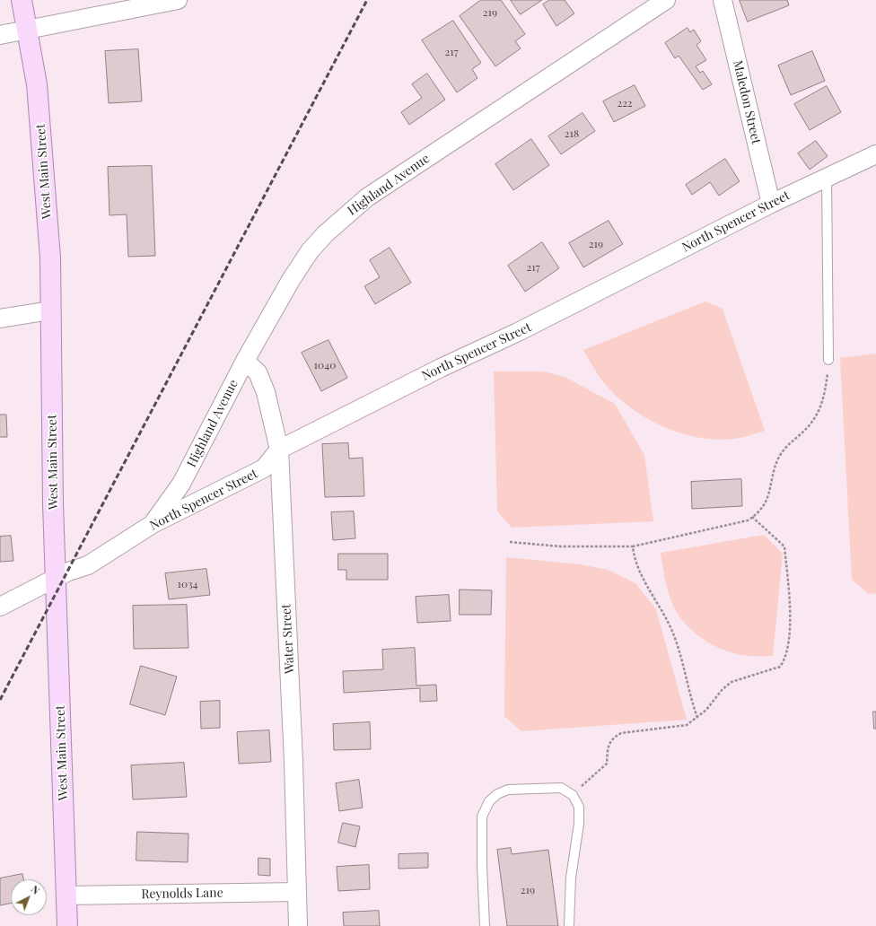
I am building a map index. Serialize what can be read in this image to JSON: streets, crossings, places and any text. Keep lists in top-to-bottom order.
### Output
{
  "streets": {
    "main road": ["West Main Street"],
    "street": [
      "Maledon Street",
      "Highland Avenue",
      "North Spencer Street",
      "Water Street",
      "Reynolds Lane"
    ]
  },
  "crossings": [
    ["Maledon Street", "North Spencer Street"],
    ["West Main Street", "North Spencer Street"],
    ["West Main Street", "Reynolds Lane"],
    ["Highland Avenue", "North Spencer Street"],
    ["Highland Avenue", "Water Street"],
    ["North Spencer Street", "Water Street"],
    ["Water Street", "Reynolds Lane"]
  ],
  "house_numbers": [
    "219",
    "217",
    "222",
    "218",
    "219",
    "217",
    "1040",
    "1034",
    "219"
  ],
  "north": "top right"
}
